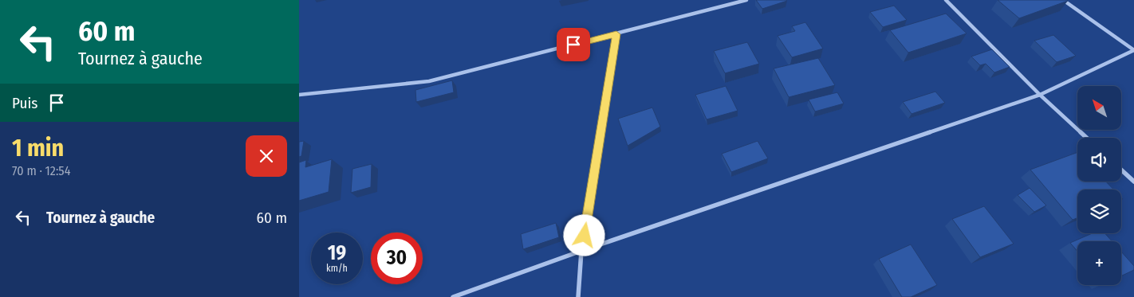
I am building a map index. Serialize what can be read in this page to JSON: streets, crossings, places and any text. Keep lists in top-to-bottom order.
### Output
{
  "north": "top left",
  "page": {
    "turn": ["60 m", "Tournez à gauche"],
    "then": "Puis",
    "map_buttons": "+",
    "heading": ["1 min", "70 m · 12:54"],
    "list": [
      {
        "name": "Tournez à gauche",
        "value": "60 m"
      }
    ],
    "speed": "19 km/h",
    "limit": "30"
  }
}
